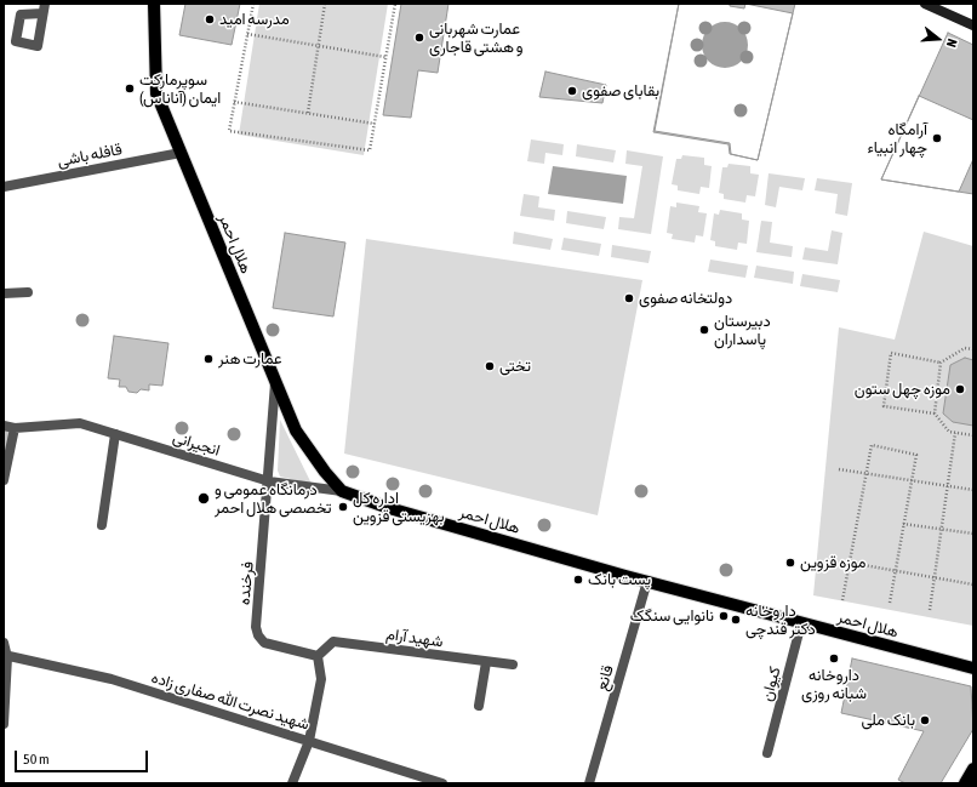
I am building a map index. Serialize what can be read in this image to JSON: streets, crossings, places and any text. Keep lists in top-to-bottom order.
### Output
{
  "streets": {
    "main road": ["هلال احمر"],
    "street": [
      "قافله باشی",
      "انجیرانی",
      "فرخنده",
      "شهید آرام",
      "قانع",
      "کیوان",
      "شهید نصرت الله صفاری زاده"
    ]
  },
  "crossings": [
    ["قافله باشی", "هلال احمر"],
    ["هلال احمر", "انجیرانی"],
    ["هلال احمر", "فرخنده"],
    ["هلال احمر", "قانع"],
    ["هلال احمر", "کیوان"],
    ["انجیرانی", "فرخنده"],
    ["فرخنده", "شهید آرام"]
  ],
  "places": [
    "مدرسه امید",
    "عمارت شهربانی و هشتی قاجاری",
    "سوپرمارکت ایمان (آناناس)",
    "بقابای صفوی",
    "آرامگاه چهار انبیاء",
    "دولتخانه صفوی",
    "دبیرستان پاسداران",
    "عمارت هنر",
    "تختی",
    "موزه چهل ستون",
    "درمانگاه عمومی و تخصصی هلال احمر",
    "اداره کل بهزیستی قزوین",
    "موزه قزوین",
    "پست بانک",
    "نانوایی سنگک",
    "داروخانه دکتر قندچی",
    "داروخانه شبانه روزی",
    "بانک ملی"
  ],
  "scale_bar": "50 m",
  "north": "right"
}
